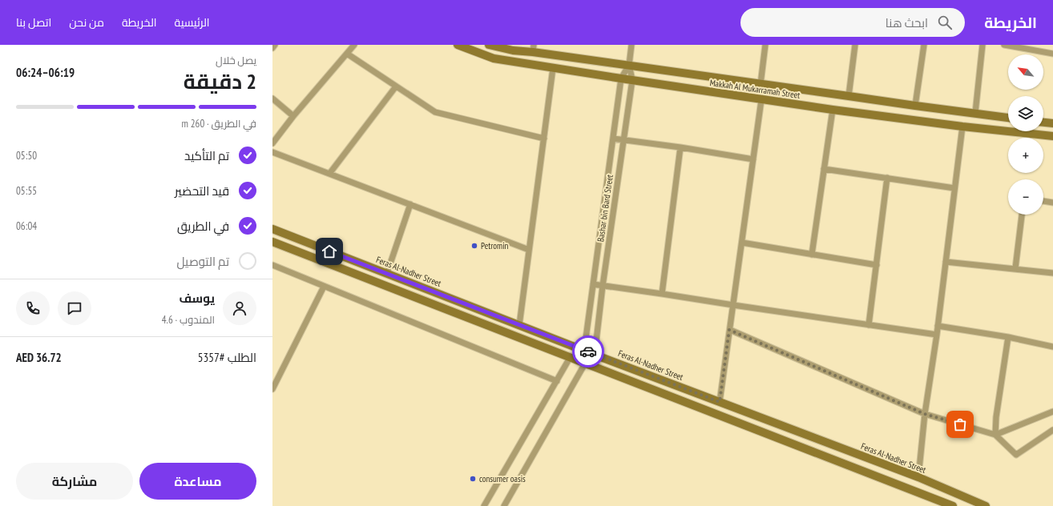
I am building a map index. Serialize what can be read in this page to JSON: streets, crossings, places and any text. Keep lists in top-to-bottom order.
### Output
{
  "streets": {
    "street": ["Makkah Al Mukarramah Street", "Bashar bin Bard Street", "Feras Al-Nadher Street"]
  },
  "crossings": [
    ["Makkah Al Mukarramah Street", "Bashar bin Bard Street"],
    ["Bashar bin Bard Street", "Feras Al-Nadher Street"]
  ],
  "places": ["Petromin", "consumer oasis"],
  "north": "top left",
  "page": {
    "header": "الخريطة",
    "search": "ابحث هنا",
    "nav": [
      "الرئيسية",
      "الخريطة",
      "من نحن",
      "اتصل بنا"
    ],
    "heading": ["2 دقيقة", "يصل خلال", "06:19–06:24"],
    "panel": [
      "يوسف",
      "المندوب · 4.6",
      "الطلب #5357",
      "AED 36.72"
    ],
    "map_buttons": ["+", "−"],
    "bar": "في الطريق · 260 m",
    "list": [
      ["تم التأكيد", "05:50"],
      ["قيد التحضير", "05:55"],
      ["في الطريق", "06:04"],
      "تم التوصيل"
    ],
    "buttons": ["مساعدة", "مشاركة"]
  }
}
